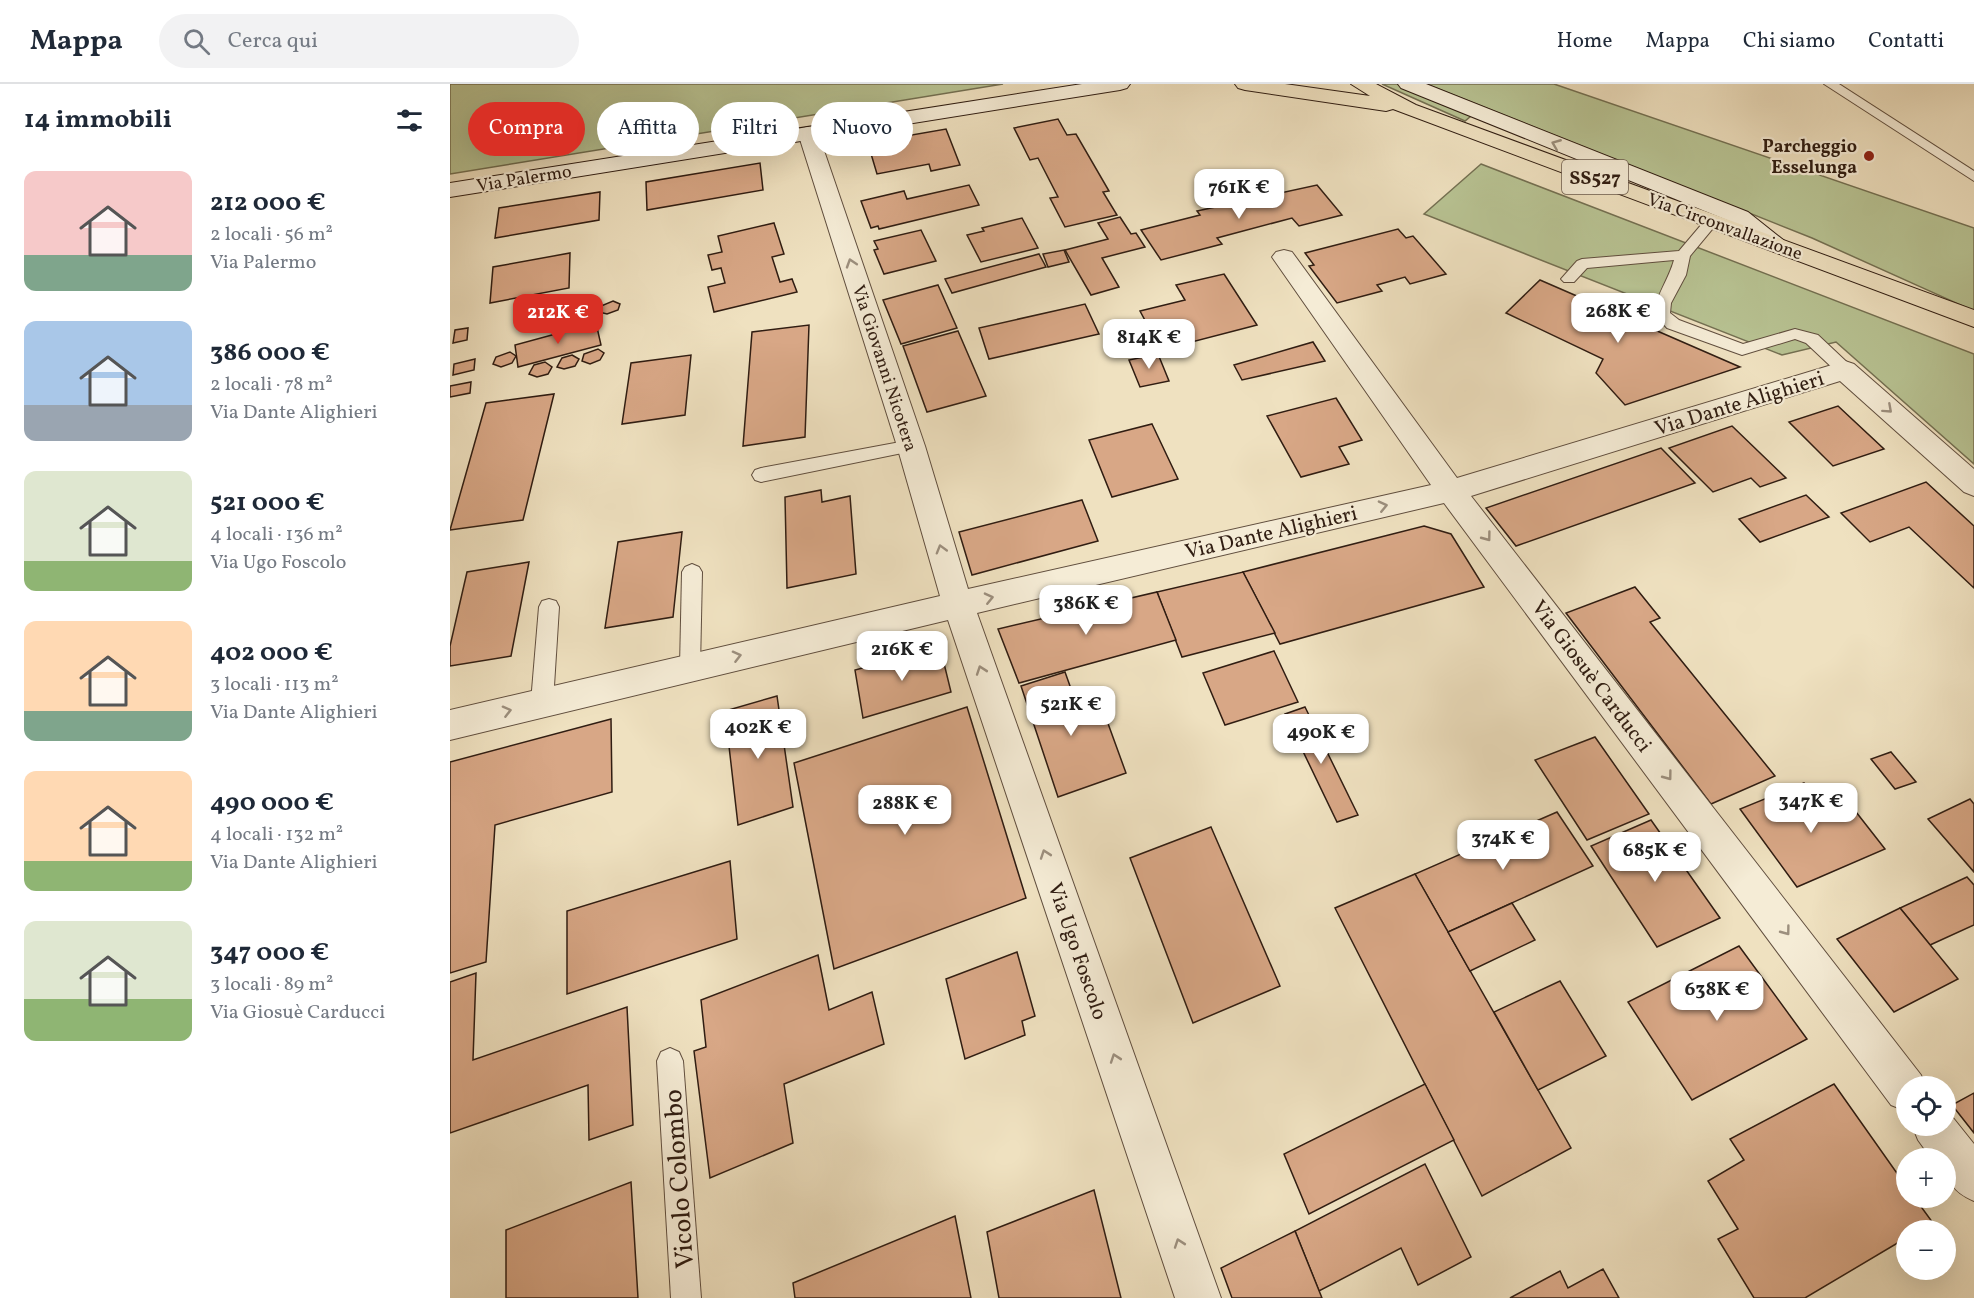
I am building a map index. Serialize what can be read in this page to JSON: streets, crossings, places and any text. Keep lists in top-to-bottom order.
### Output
{
  "streets": {
    "main road": ["SS527", "Via Circonvallazione"],
    "street": [
      "Via Palermo",
      "Via Giovanni Nicotera",
      "Via Dante Alighieri",
      "Via Giosuè Carducci",
      "Via Ugo Foscolo"
    ],
    "lane": ["Vicolo Colombo"]
  },
  "crossings": [
    ["Via Palermo", "Via Giovanni Nicotera"],
    ["Via Giovanni Nicotera", "Via Dante Alighieri"],
    ["Via Giovanni Nicotera", "Via Ugo Foscolo"],
    ["Via Dante Alighieri", "Via Giosuè Carducci"],
    ["Via Dante Alighieri", "Via Ugo Foscolo"]
  ],
  "one_way": [
    "Via Giovanni Nicotera",
    "Via Dante Alighieri",
    "Via Giosuè Carducci",
    "Via Ugo Foscolo"
  ],
  "places": ["Parcheggio Esselunga"],
  "page": {
    "header": "Mappa",
    "search": "Cerca qui",
    "nav": [
      "Home",
      "Mappa",
      "Chi siamo",
      "Contatti"
    ],
    "heading": "14 immobili",
    "chip": [
      "Compra",
      "Affitta",
      "Filtri",
      "Nuovo"
    ],
    "list": [
      {
        "name": "212 000 €",
        "note": "2 locali · 56 m² · Via Palermo"
      },
      {
        "name": "386 000 €",
        "note": "2 locali · 78 m² · Via Dante Alighieri"
      },
      {
        "name": "521 000 €",
        "note": "4 locali · 136 m² · Via Ugo Foscolo"
      },
      {
        "name": "402 000 €",
        "note": "3 locali · 113 m² · Via Dante Alighieri"
      },
      {
        "name": "490 000 €",
        "note": "4 locali · 132 m² · Via Dante Alighieri"
      },
      {
        "name": "347 000 €",
        "note": "3 locali · 89 m² · Via Giosuè Carducci"
      }
    ],
    "price": [
      "761K €",
      "268K €",
      "212K €",
      "814K €",
      "386K €",
      "216K €",
      "521K €",
      "402K €",
      "490K €",
      "347K €",
      "288K €",
      "374K €",
      "685K €",
      "638K €"
    ],
    "map_buttons": ["+", "−"]
  }
}
